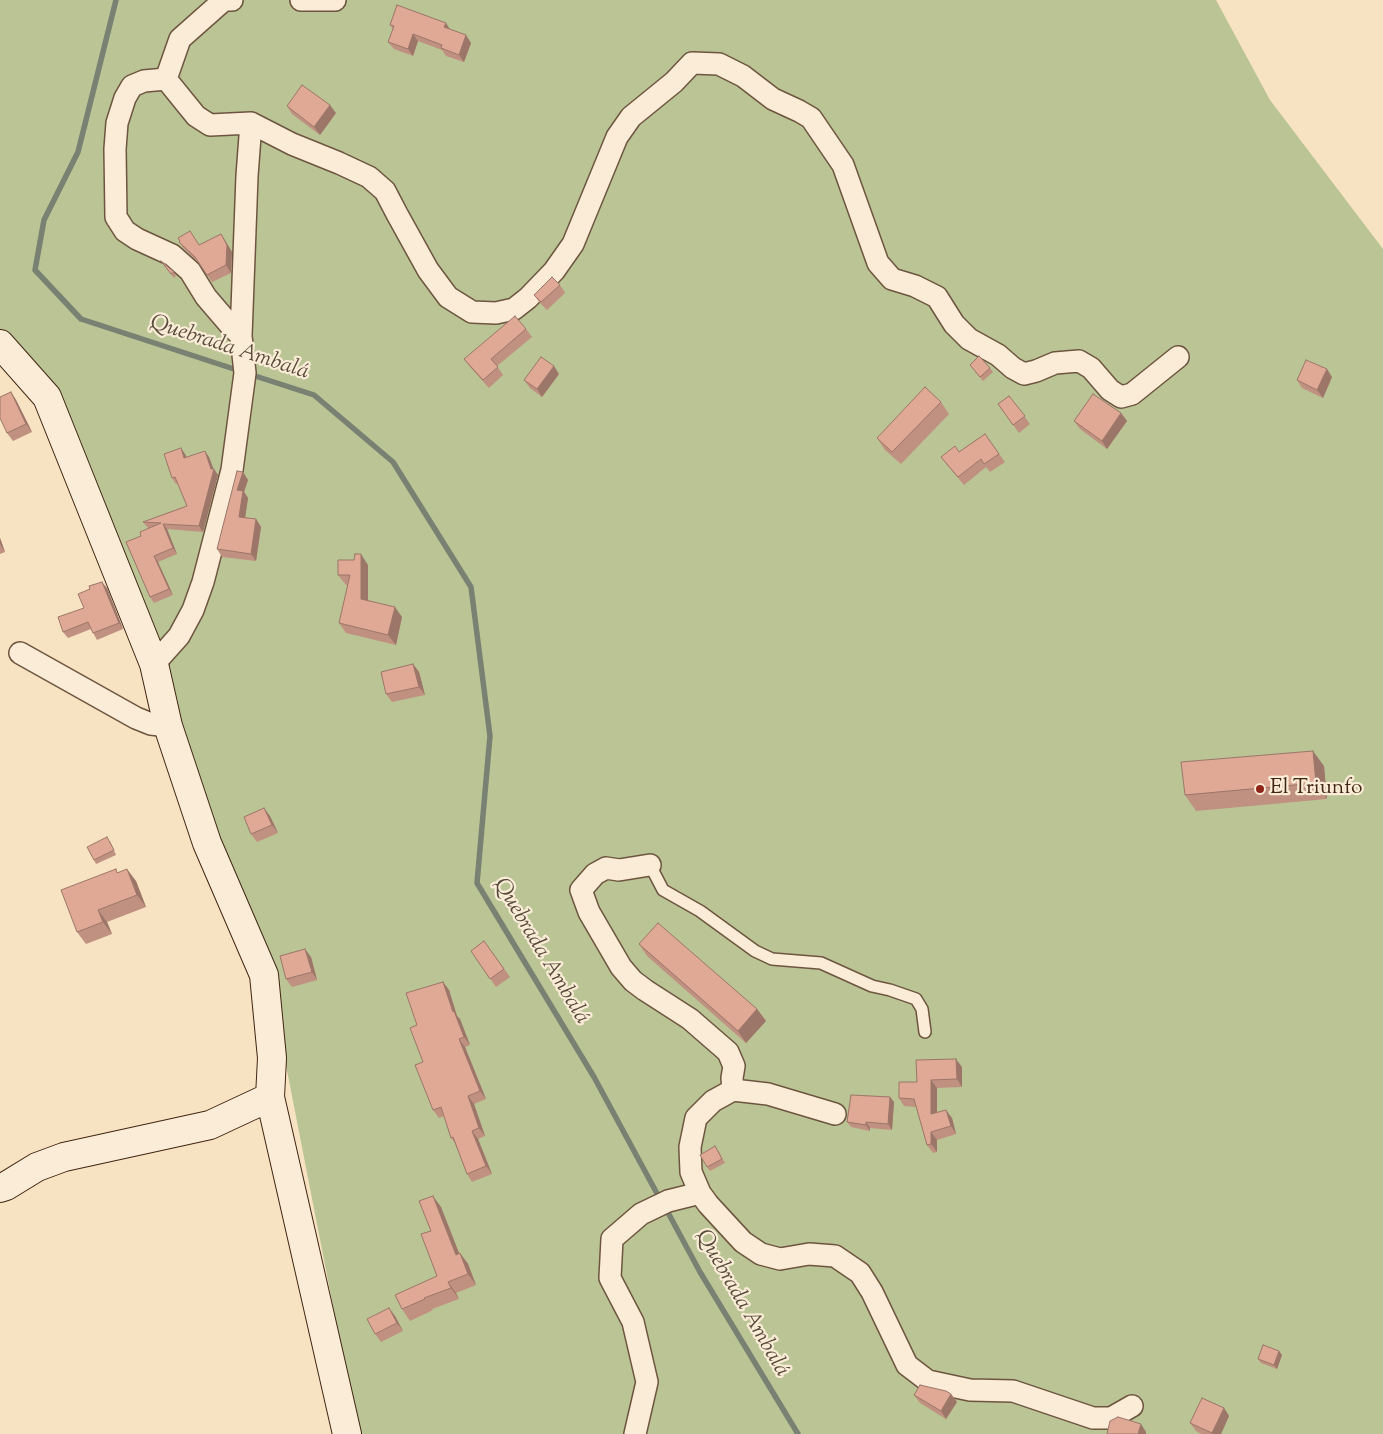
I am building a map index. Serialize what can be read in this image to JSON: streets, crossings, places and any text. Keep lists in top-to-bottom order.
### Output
{
  "water": ["Quebrada Ambalá"],
  "places": ["El Triunfo"]
}
